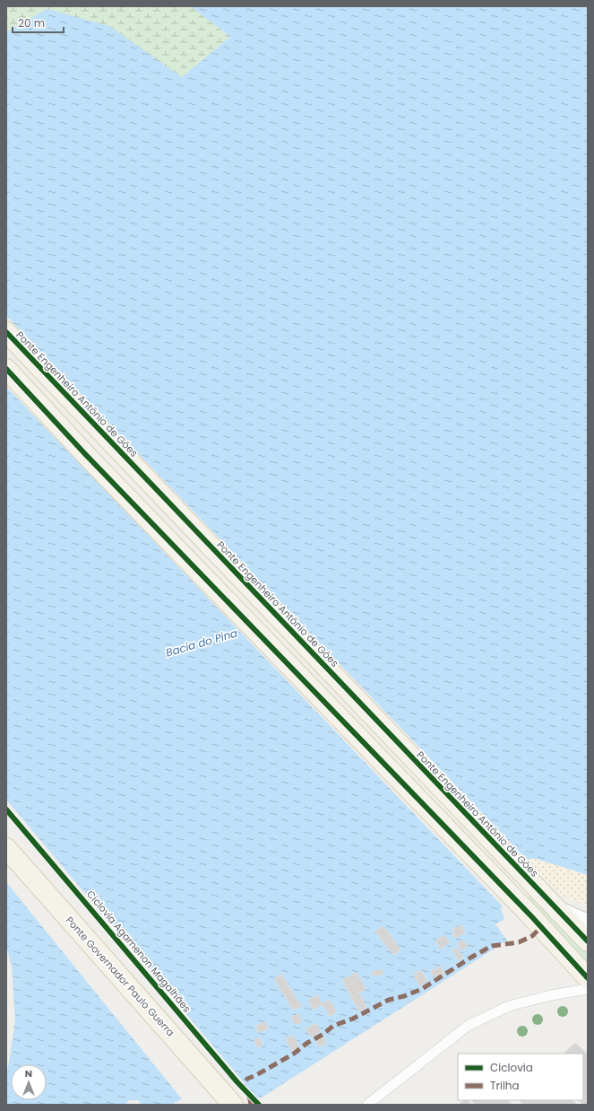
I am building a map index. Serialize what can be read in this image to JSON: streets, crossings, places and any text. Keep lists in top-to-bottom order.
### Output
{
  "streets": {
    "main road": ["Ponte Engenheiro Antônio de Góes", "Ponte Governador Paulo Guerra"],
    "cycle path": ["Ciclovia Agamenon Magalhães"]
  },
  "water": ["Bacia do Pina"],
  "legend": ["Ciclovia", "Trilha"],
  "scale_bar": "20 m",
  "north": "top"
}
